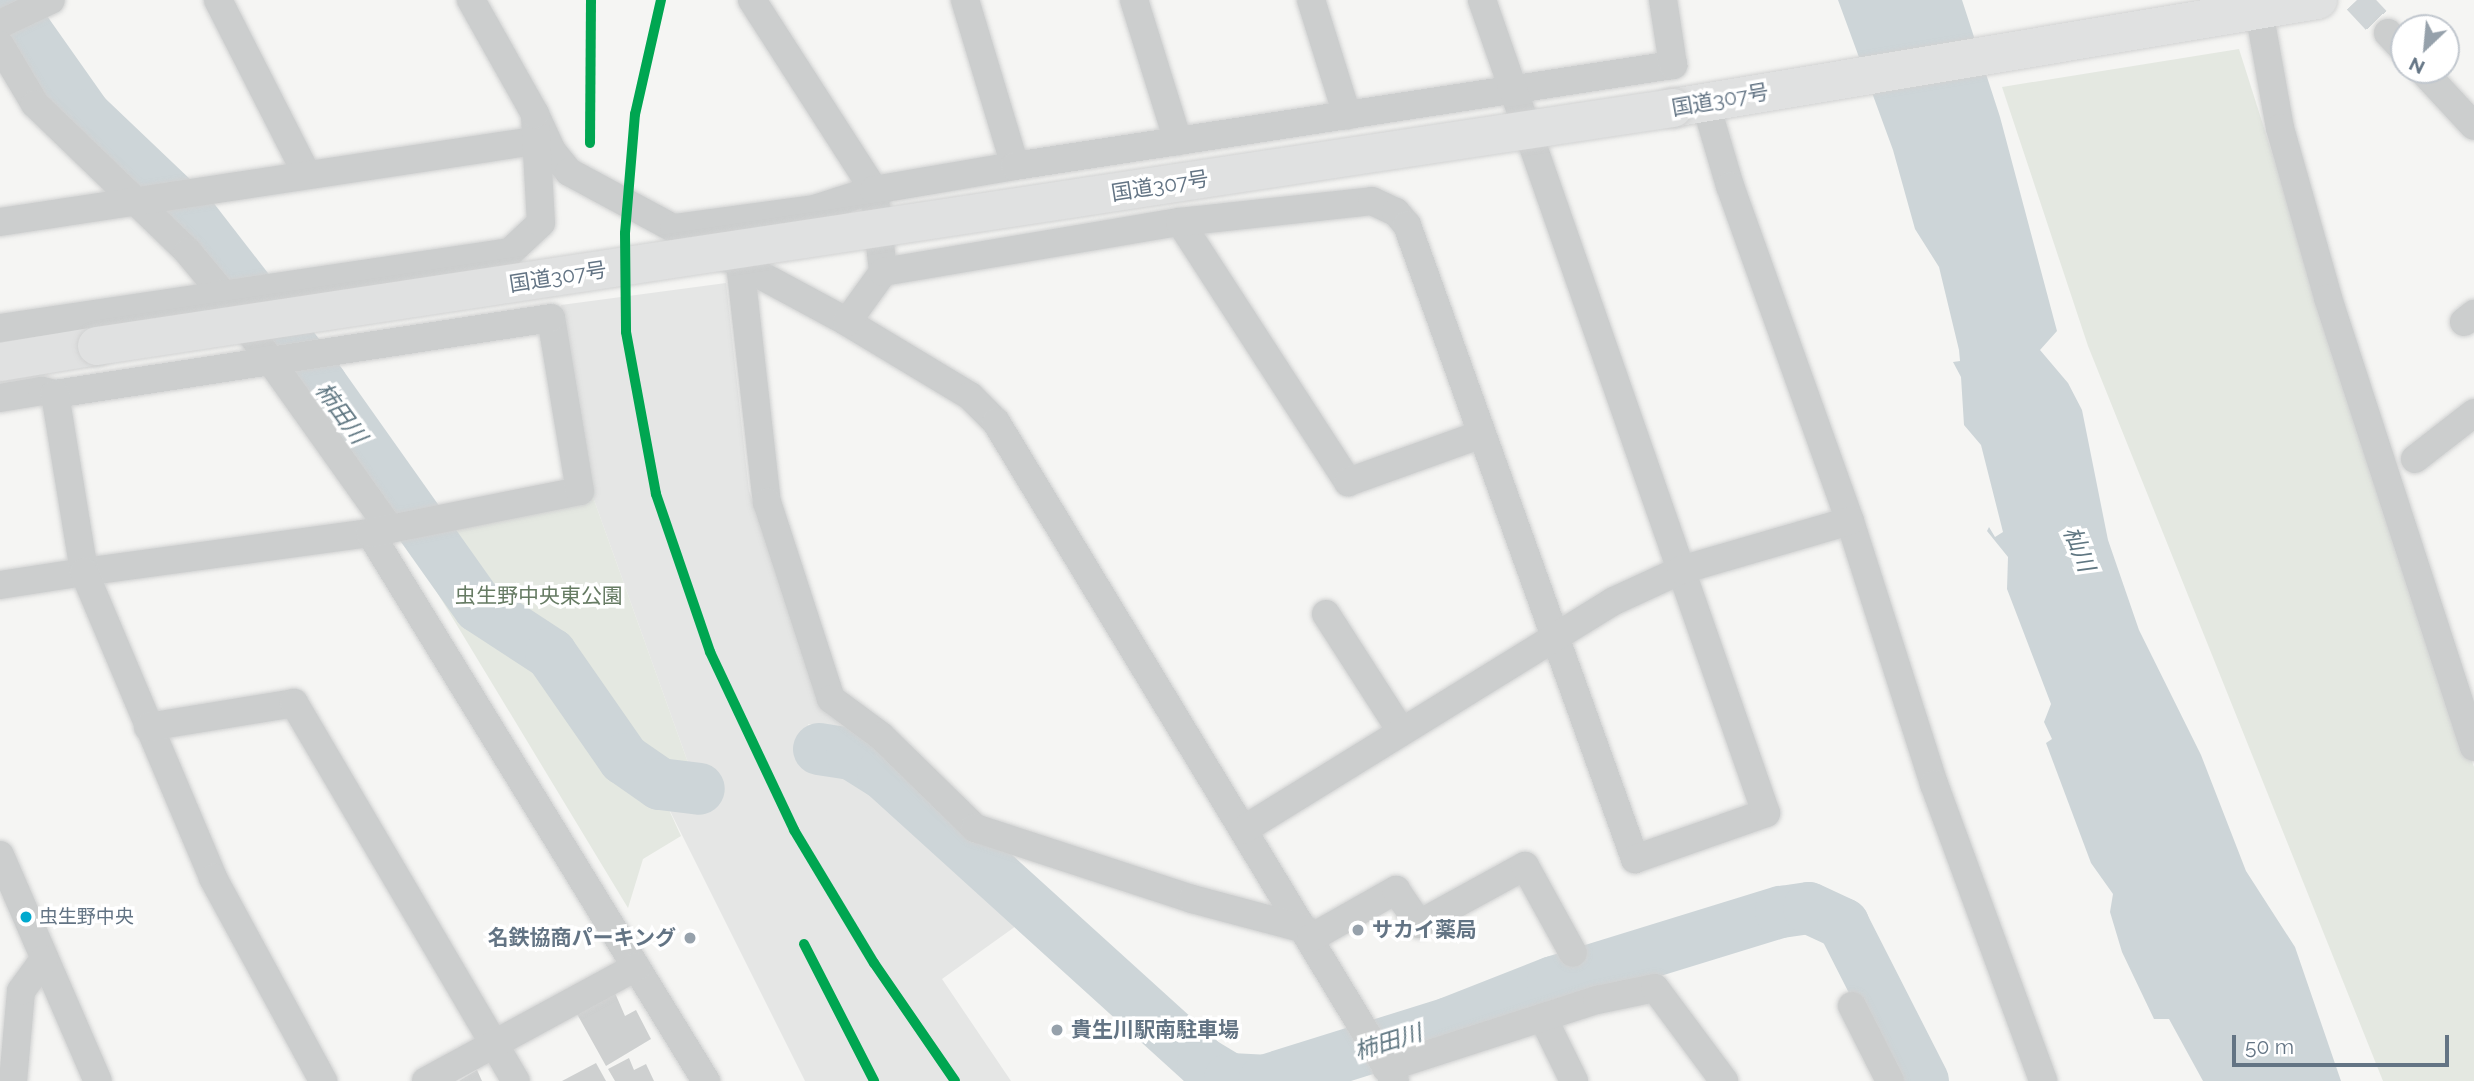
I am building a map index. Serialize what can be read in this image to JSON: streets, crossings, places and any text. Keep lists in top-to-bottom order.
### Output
{
  "streets": {
    "highway": ["国道307号"]
  },
  "water": ["柿田川", "杣川"],
  "parks": ["虫生野中央東公園"],
  "places": [
    "虫生野中央",
    "サカイ薬局",
    "名鉄協商パーキング",
    "貴生川駅南駐車場"
  ],
  "scale_bar": "50 m",
  "north": "bottom left"
}
